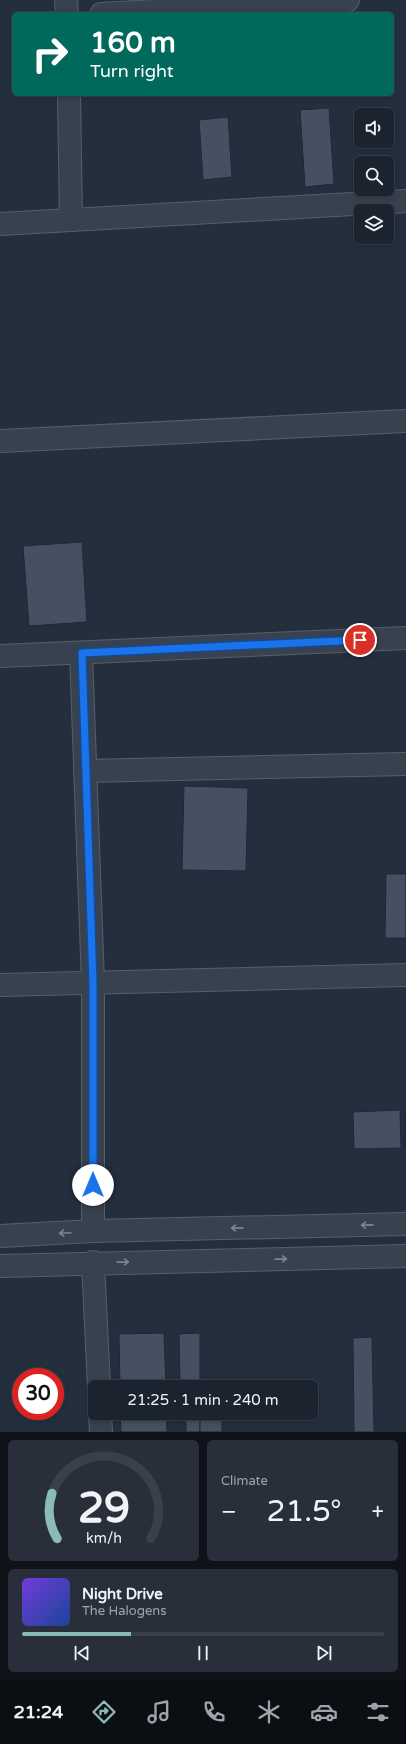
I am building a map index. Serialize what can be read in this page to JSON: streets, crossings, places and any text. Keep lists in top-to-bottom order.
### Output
{
  "page": {
    "turn": ["160 m", "Turn right"],
    "limit": "30",
    "trip": "21:25 · 1 min · 240 m",
    "tile": "Climate",
    "heat": ["−", "21.5°", "+"],
    "song": ["Night Drive", "The Halogens"],
    "tabs": "21:24",
    "gauge": ["29", "km/h"]
  }
}
